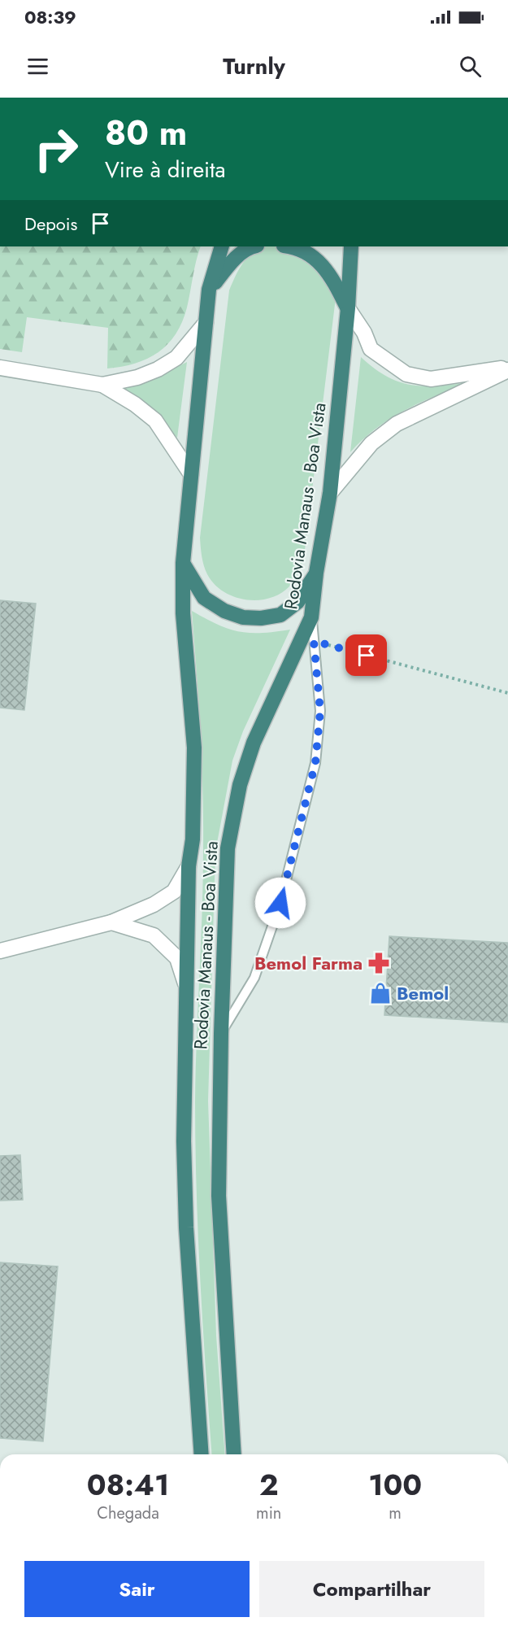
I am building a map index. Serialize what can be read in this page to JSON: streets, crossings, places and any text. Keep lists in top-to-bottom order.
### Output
{
  "streets": {
    "highway": ["Rodovia Manaus - Boa Vista"]
  },
  "places": {
    "pharmacy": ["Bemol Farma"],
    "shop": ["Bemol"]
  },
  "page": {
    "status": "08:39",
    "header": "Turnly",
    "turn": ["80 m", "Vire à direita"],
    "then": "Depois",
    "eta": [
      "08:41",
      "Chegada",
      "2",
      "min",
      "100",
      "m"
    ],
    "buttons": ["Sair", "Compartilhar"]
  }
}
